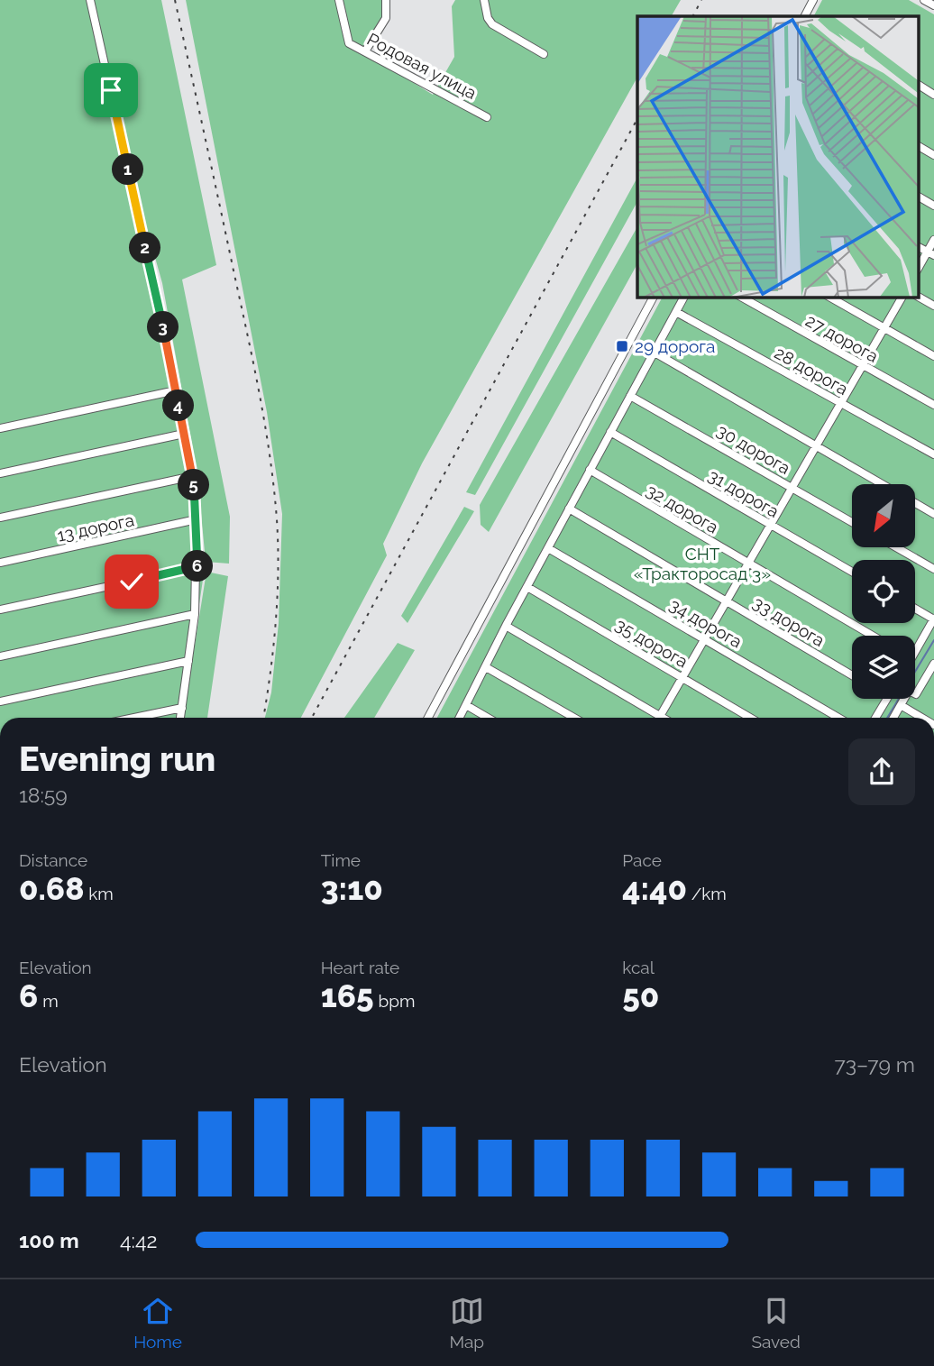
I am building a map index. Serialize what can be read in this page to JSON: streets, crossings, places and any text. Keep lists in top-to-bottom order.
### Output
{
  "streets": {
    "street": [
      "Родовая улица",
      "27 дорога",
      "28 дорога",
      "30 дорога",
      "31 дорога",
      "32 дорога",
      "13 дорога",
      "33 дорога",
      "34 дорога",
      "35 дорога"
    ]
  },
  "parks": ["СНТ «Тракторосад 3»"],
  "places": {
    "transit": ["29 дорога"]
  },
  "north": "bottom left",
  "page": {
    "pins": [
      "1",
      "2",
      "3",
      "4",
      "5",
      "6"
    ],
    "heading": ["Evening run", "18:59"],
    "stats": [
      ["Distance", "0.68 km"],
      ["Time", "3:10"],
      ["Pace", "4:40 /km"],
      ["Elevation", "6 m"],
      ["Heart rate", "165 bpm"],
      ["kcal", "50"]
    ],
    "chart": ["Elevation", "73–79 m"],
    "list": [
      {
        "name": "100 m",
        "note": "4:42"
      }
    ],
    "tabs": ["Home", "Map", "Saved"]
  }
}
